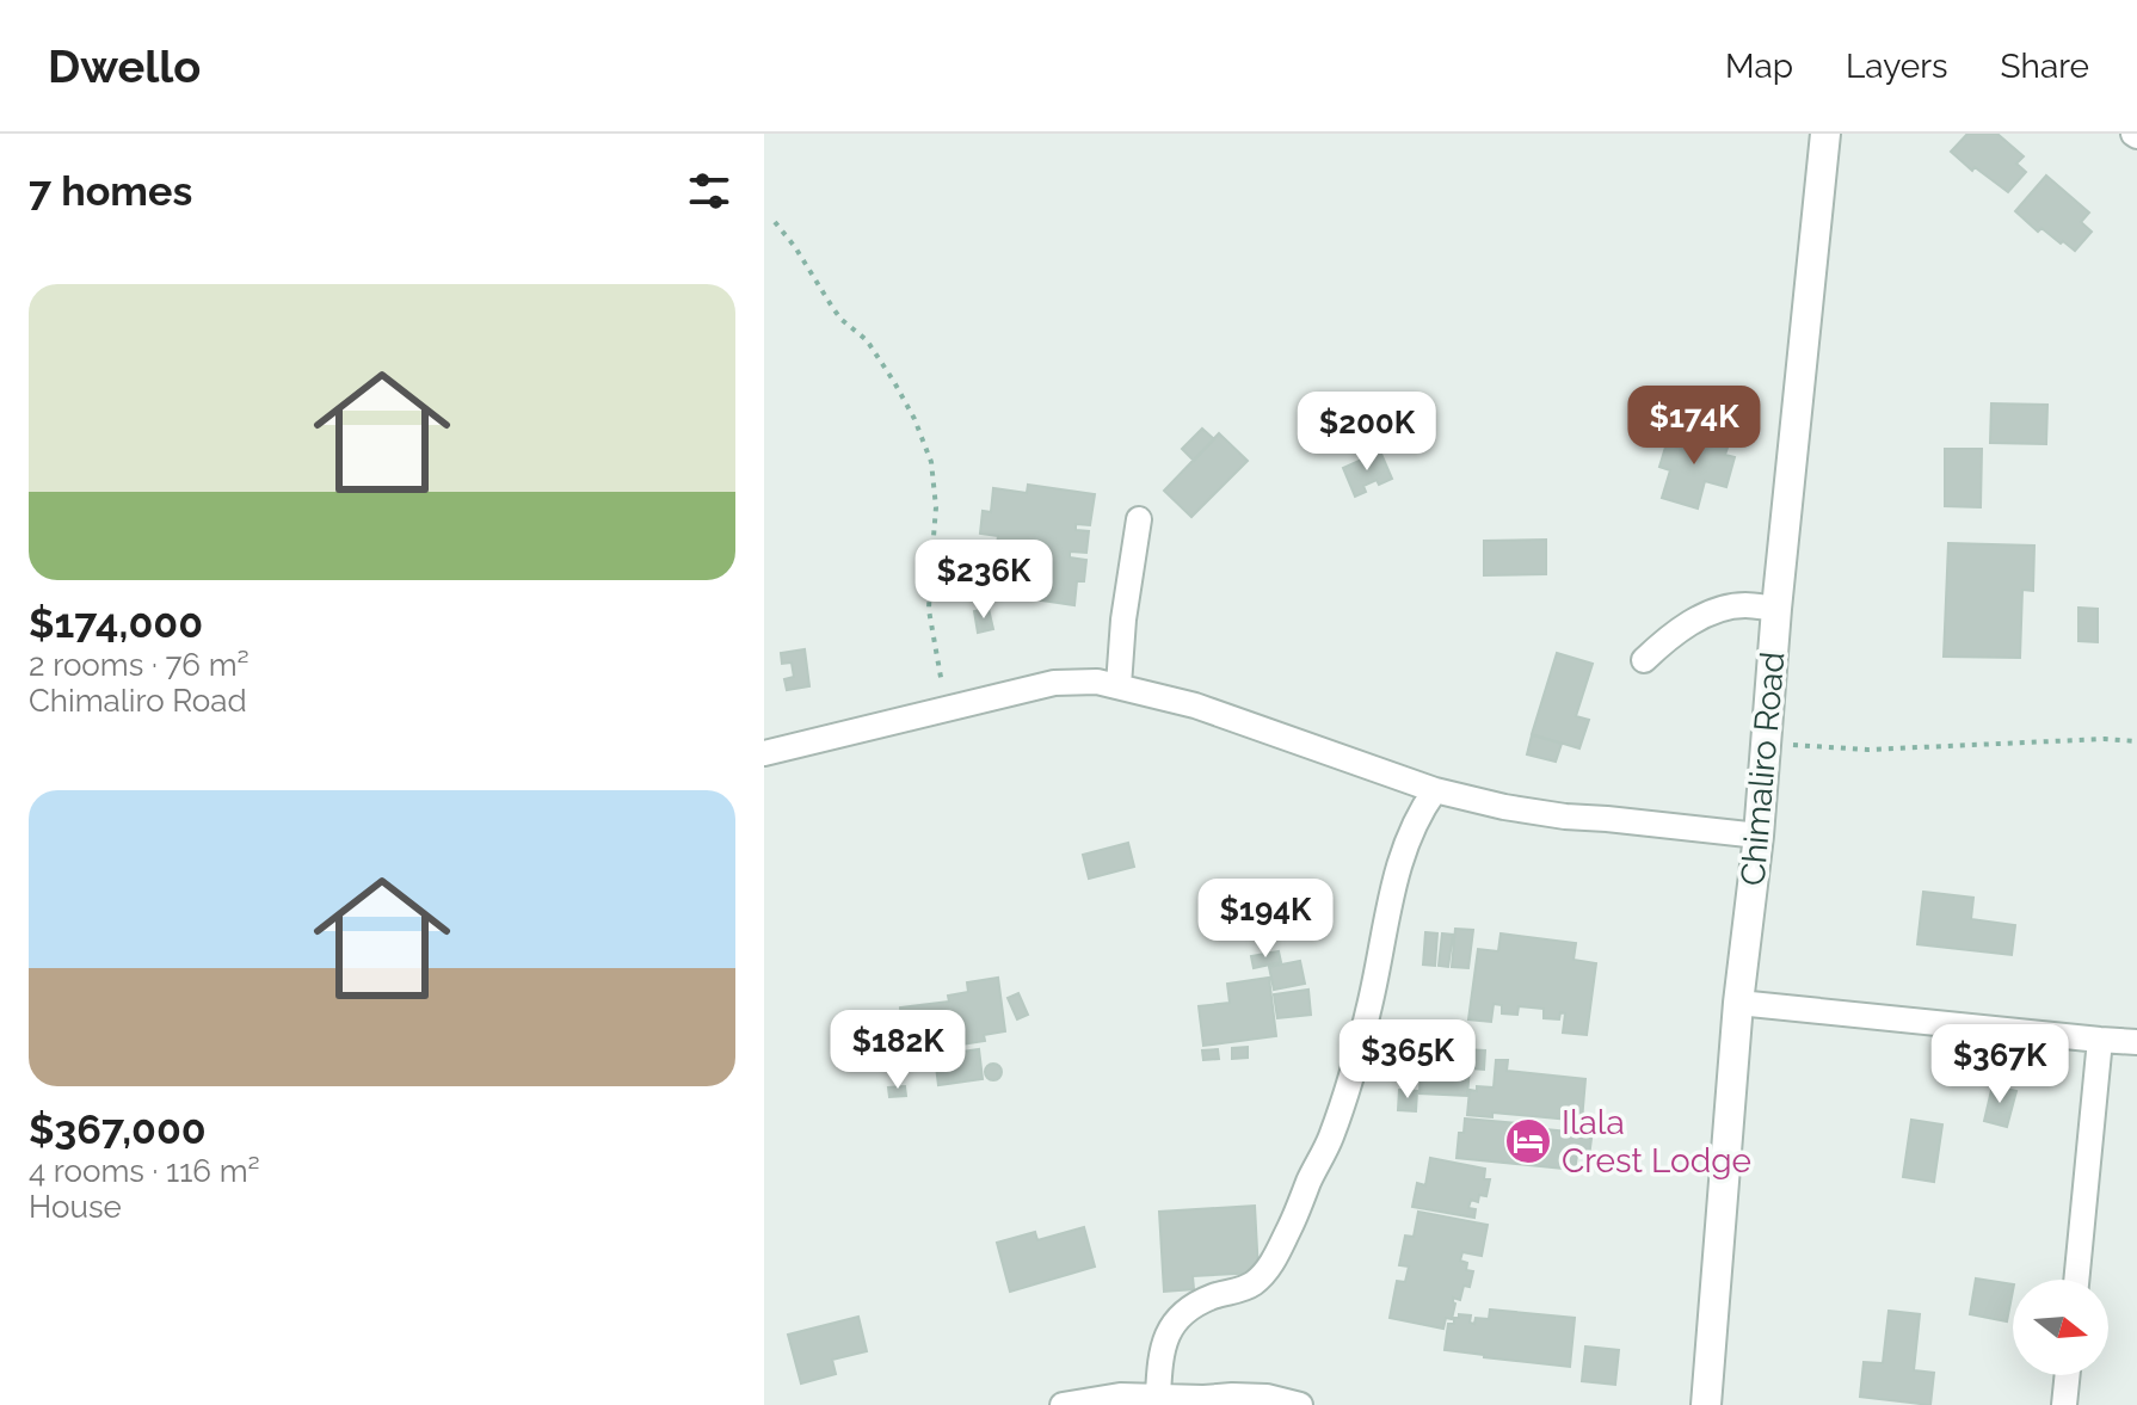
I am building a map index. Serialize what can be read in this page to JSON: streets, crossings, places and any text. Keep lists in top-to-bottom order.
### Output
{
  "streets": {
    "street": ["Chimaliro Road"]
  },
  "places": {
    "hotel": ["Ilala Crest Lodge"]
  },
  "north": "right",
  "page": {
    "header": "Dwello",
    "nav": ["Map", "Layers", "Share"],
    "heading": "7 homes",
    "list": [
      {
        "name": "$174,000",
        "note": "2 rooms · 76 m² · Chimaliro Road"
      },
      {
        "name": "$367,000",
        "note": "4 rooms · 116 m² · House"
      }
    ],
    "price": [
      "$174K",
      "$200K",
      "$236K",
      "$194K",
      "$182K",
      "$365K",
      "$367K"
    ]
  }
}
